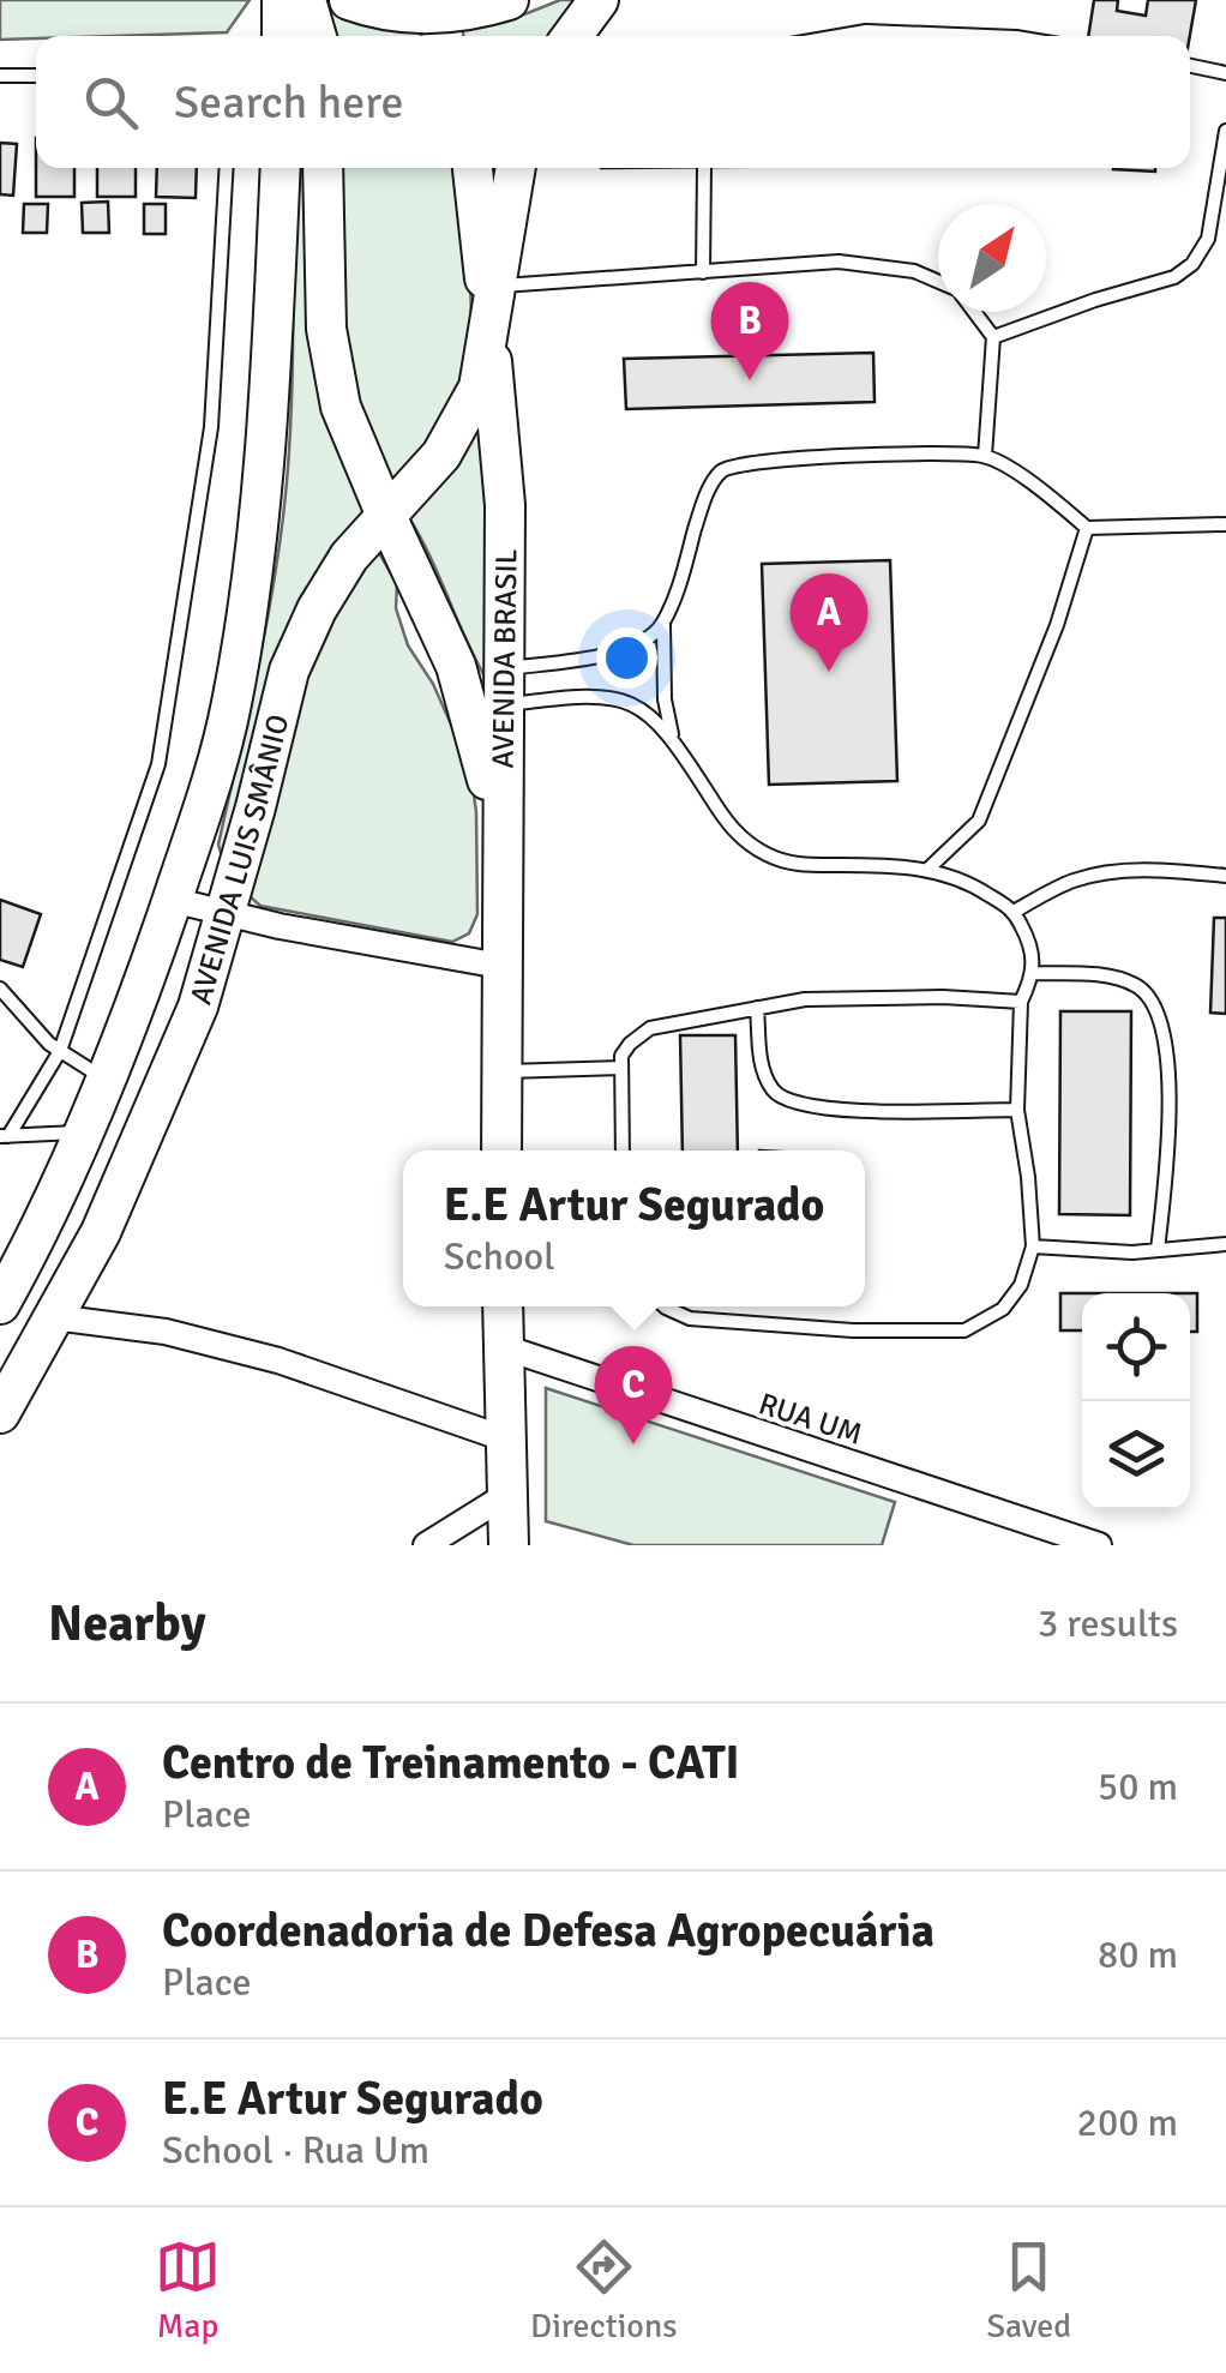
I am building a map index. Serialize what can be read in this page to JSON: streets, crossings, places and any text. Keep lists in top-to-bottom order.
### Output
{
  "streets": {
    "main road": ["AVENIDA BRASIL", "AVENIDA LUIS SMÂNIO"],
    "street": ["RUA UM"]
  },
  "crossings": [
    ["AVENIDA BRASIL", "AVENIDA LUIS SMÂNIO"]
  ],
  "north": "top right",
  "page": {
    "search": "Search here",
    "pins": ["B", "A", "C"],
    "popup": ["E.E Artur Segurado", "School"],
    "heading": ["Nearby", "3 results"],
    "list": [
      {
        "mark": "A",
        "name": "Centro de Treinamento - CATI",
        "note": "Place",
        "value": "50 m"
      },
      {
        "mark": "B",
        "name": "Coordenadoria de Defesa Agropecuária",
        "note": "Place",
        "value": "80 m"
      },
      {
        "mark": "C",
        "name": "E.E Artur Segurado",
        "note": "School · Rua Um",
        "value": "200 m"
      }
    ],
    "nav": ["Map", "Directions", "Saved"]
  }
}
